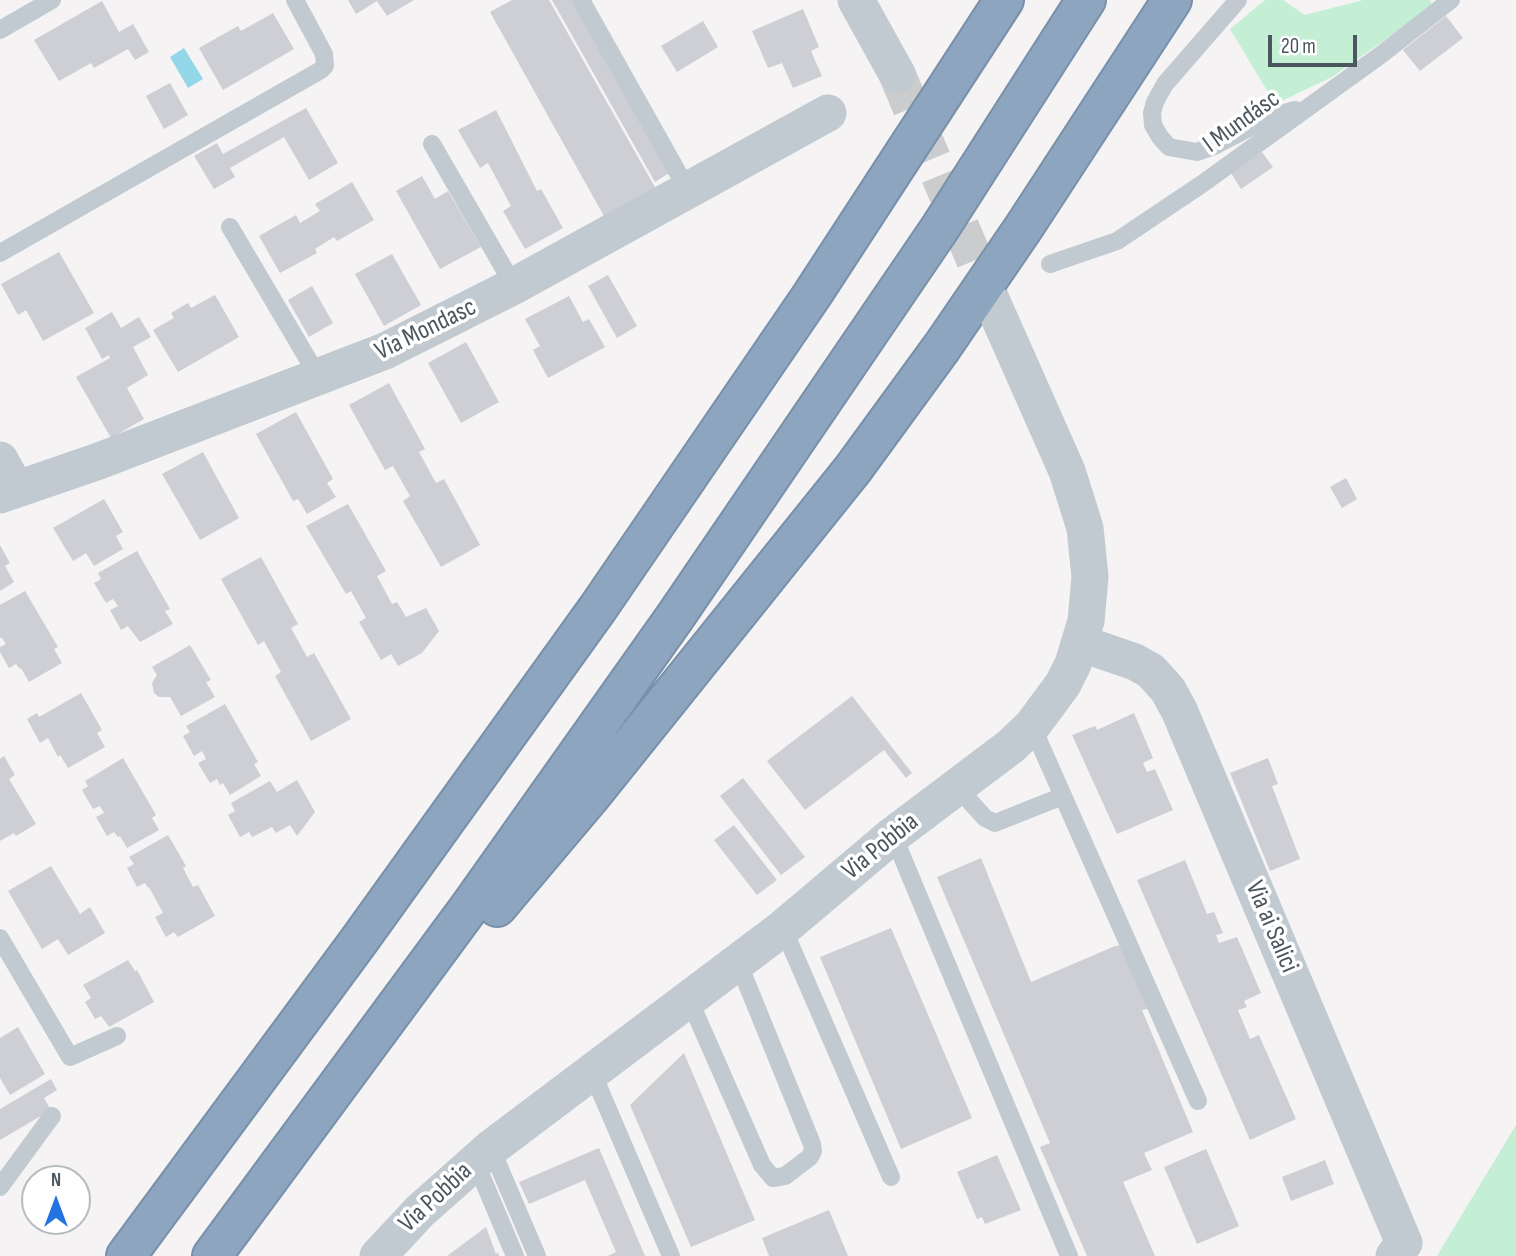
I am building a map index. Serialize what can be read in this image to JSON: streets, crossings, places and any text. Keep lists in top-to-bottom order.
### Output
{
  "streets": {
    "street": ["Via Mondasc", "Via Pobbia", "Via ai Salici"],
    "lane": ["I Mundásc"]
  },
  "crossings": [
    ["Via Pobbia", "Via ai Salici"]
  ],
  "scale_bar": "20 m",
  "north": "top"
}
